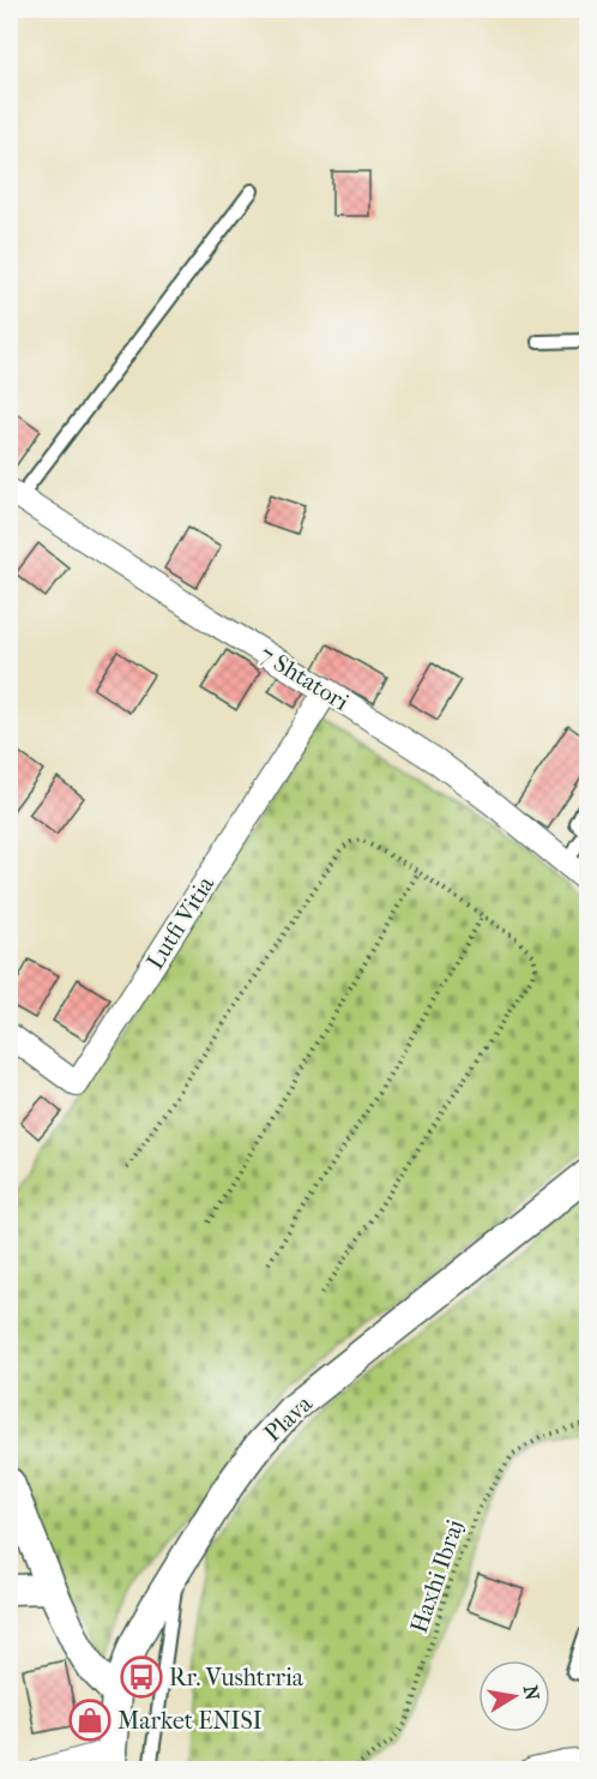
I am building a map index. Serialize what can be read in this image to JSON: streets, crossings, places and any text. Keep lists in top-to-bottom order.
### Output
{
  "streets": {
    "street": ["7 Shtatori", "Lutfi Vitia", "Plava"],
    "path": ["Haxhi Ibraj"]
  },
  "crossings": [
    ["7 Shtatori", "Lutfi Vitia"]
  ],
  "places": {
    "bus stop": ["Rr. Vushtrria"],
    "shop": ["Market ENISI"]
  },
  "north": "right"
}
